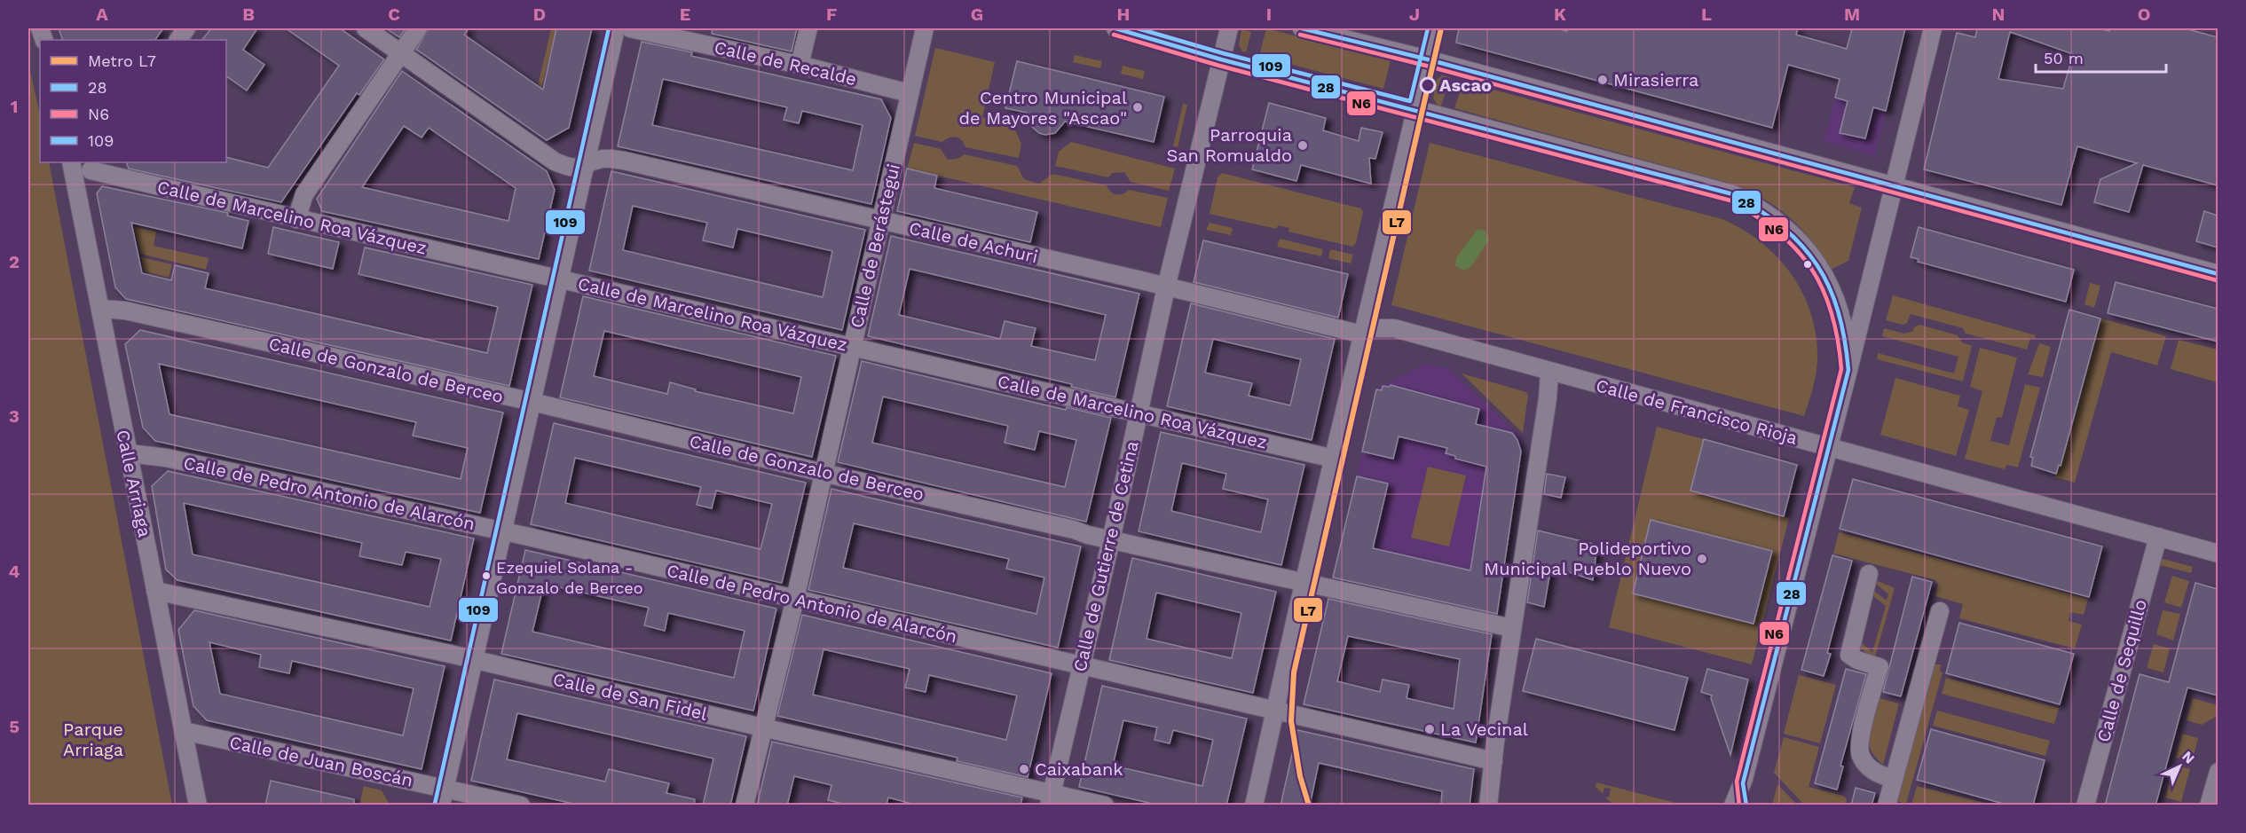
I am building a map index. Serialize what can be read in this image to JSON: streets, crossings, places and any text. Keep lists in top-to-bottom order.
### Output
{
  "streets": {
    "street": [
      "Calle de Recalde",
      "Calle de Marcelino Roa Vázquez",
      "Calle de Achuri",
      "Calle de Berástegui",
      "Calle de Gonzalo de Berceo",
      "Calle de Francisco Rioja",
      "Calle Arriaga",
      "Calle de Pedro Antonio de Alarcón",
      "Calle de Gutierre de Cetina",
      "Calle de Sequillo",
      "Calle de San Fidel",
      "Calle de Juan Boscán"
    ]
  },
  "crossings": [
    ["Calle de Recalde", "Calle de Berástegui"],
    ["Calle de Marcelino Roa Vázquez", "Calle de Berástegui"],
    ["Calle de Marcelino Roa Vázquez", "Calle Arriaga"],
    ["Calle de Marcelino Roa Vázquez", "Calle de Gutierre de Cetina"],
    ["Calle de Achuri", "Calle de Berástegui"],
    ["Calle de Achuri", "Calle de Francisco Rioja"],
    ["Calle de Achuri", "Calle de Gutierre de Cetina"],
    ["Calle de Berástegui", "Calle de Gonzalo de Berceo"],
    ["Calle de Berástegui", "Calle de Pedro Antonio de Alarcón"],
    ["Calle de Berástegui", "Calle de San Fidel"],
    ["Calle de Gonzalo de Berceo", "Calle Arriaga"],
    ["Calle de Gonzalo de Berceo", "Calle de Gutierre de Cetina"],
    ["Calle de Francisco Rioja", "Calle de Sequillo"],
    ["Calle Arriaga", "Calle de Pedro Antonio de Alarcón"],
    ["Calle Arriaga", "Calle de San Fidel"],
    ["Calle Arriaga", "Calle de Juan Boscán"],
    ["Calle de Pedro Antonio de Alarcón", "Calle de Gutierre de Cetina"],
    ["Calle de Gutierre de Cetina", "Calle de San Fidel"]
  ],
  "parks": ["Parque Arriaga"],
  "places": [
    "Mirasierra",
    "Ascao",
    "Centro Municipal de Mayores \"Ascao\"",
    "Parroquia San Romualdo",
    "Polideportivo Municipal Pueblo Nuevo",
    "Ezequiel Solana - Gonzalo de Berceo",
    "La Vecinal",
    "Caixabank"
  ],
  "lines": [
    "metro line L7",
    "transit line 28",
    "transit line 109",
    "transit line N6"
  ],
  "legend": [
    "Metro L7",
    "28",
    "N6",
    "109"
  ],
  "scale_bar": "50 m",
  "north": "top right",
  "grid": {
    "columns": [
      "A",
      "B",
      "C",
      "D",
      "E",
      "F",
      "G",
      "H",
      "I",
      "J",
      "K",
      "L",
      "M",
      "N",
      "O"
    ],
    "rows": [
      "1",
      "2",
      "3",
      "4",
      "5"
    ]
  }
}
